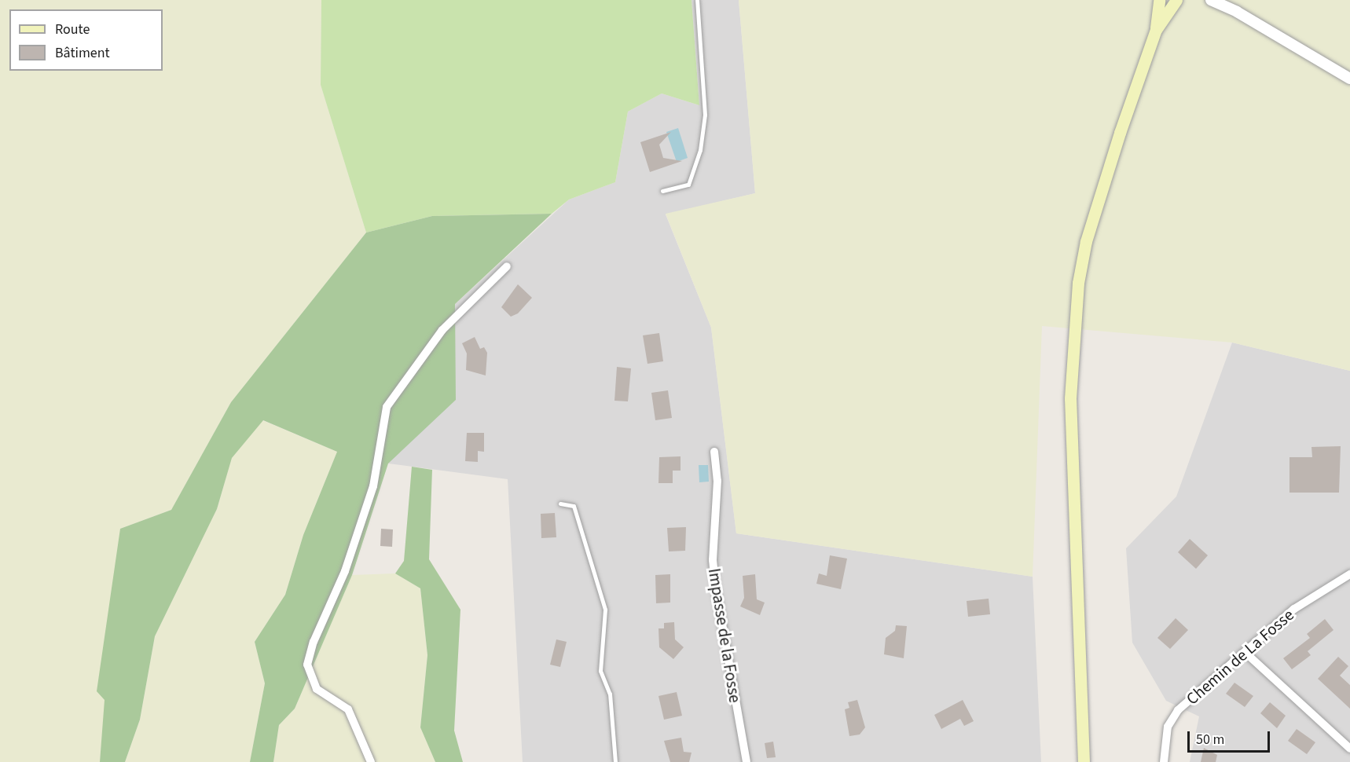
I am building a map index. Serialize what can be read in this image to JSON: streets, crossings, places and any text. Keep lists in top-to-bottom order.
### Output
{
  "streets": {
    "street": ["Impasse de la Fosse", "Chemin de La Fosse"]
  },
  "legend": ["Route", "Bâtiment"],
  "scale_bar": "50 m"
}
